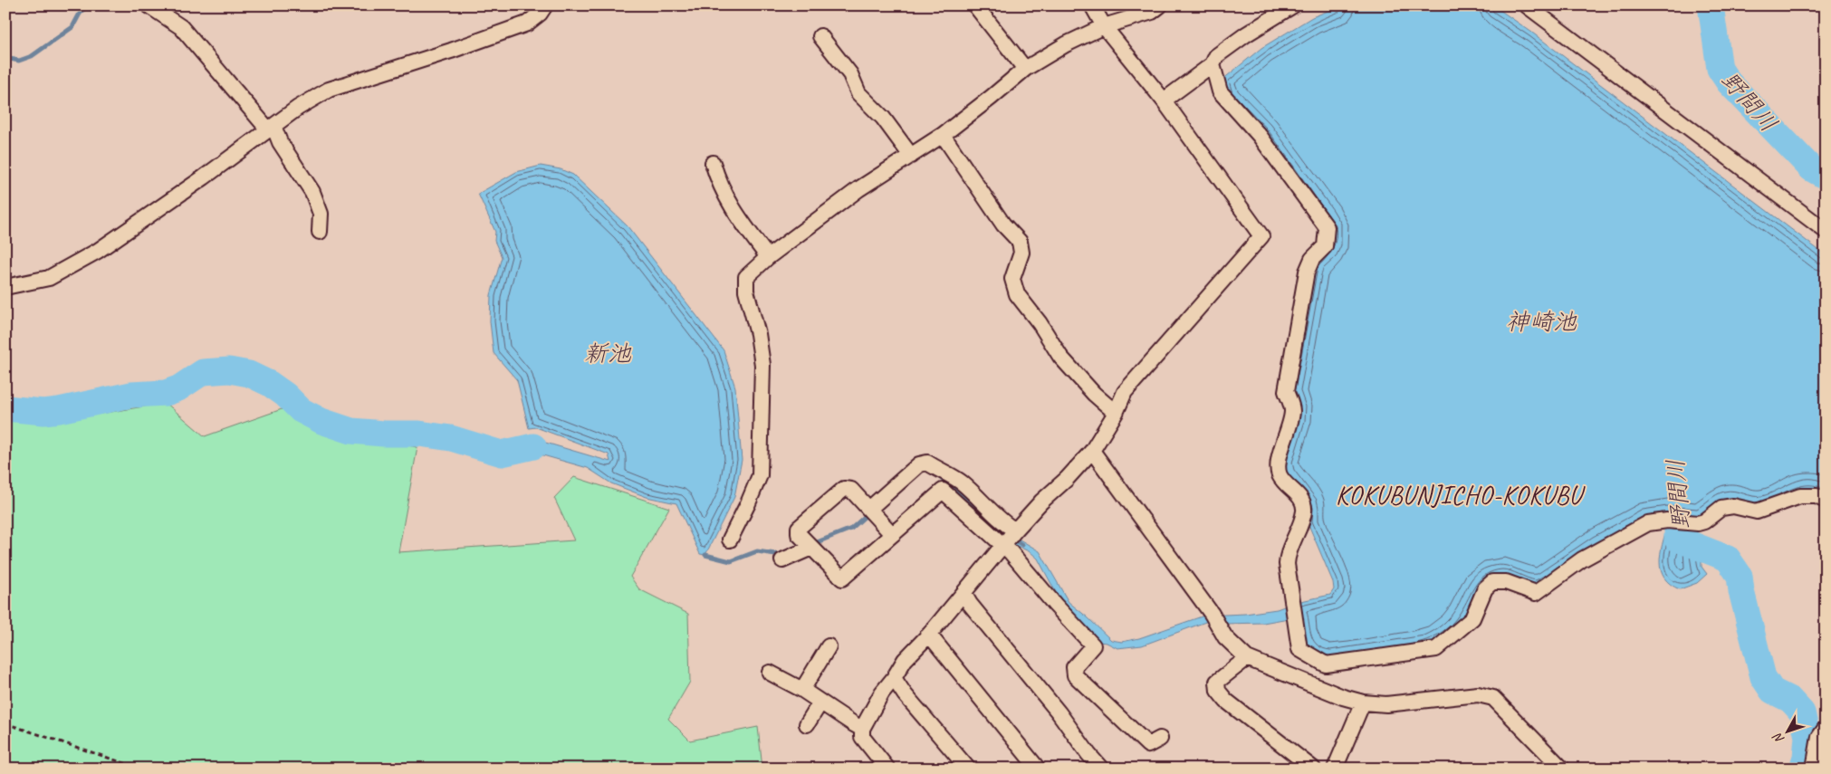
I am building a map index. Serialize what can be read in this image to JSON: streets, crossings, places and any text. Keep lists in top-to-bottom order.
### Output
{
  "districts": ["KOKUBUNJICHO-KOKUBU"],
  "water": ["野間川", "神崎池", "新池"],
  "north": "bottom left"
}
